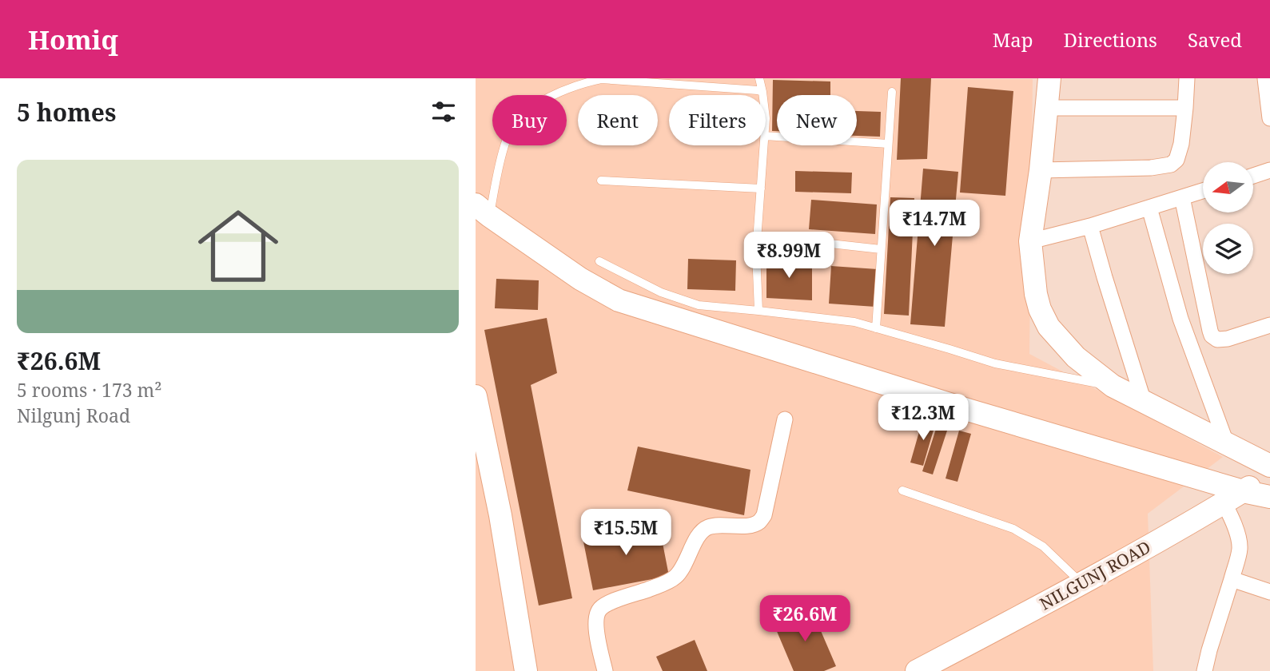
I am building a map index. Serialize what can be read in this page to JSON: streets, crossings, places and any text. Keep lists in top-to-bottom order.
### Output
{
  "streets": {
    "street": ["NILGUNJ ROAD"]
  },
  "north": "left",
  "page": {
    "header": "Homiq",
    "nav": ["Map", "Directions", "Saved"],
    "heading": "5 homes",
    "chip": [
      "Buy",
      "Rent",
      "Filters",
      "New"
    ],
    "list": [
      {
        "name": "₹26.6M",
        "note": "5 rooms · 173 m² · Nilgunj Road"
      }
    ],
    "price": [
      "₹14.7M",
      "₹8.99M",
      "₹12.3M",
      "₹15.5M",
      "₹26.6M"
    ]
  }
}
